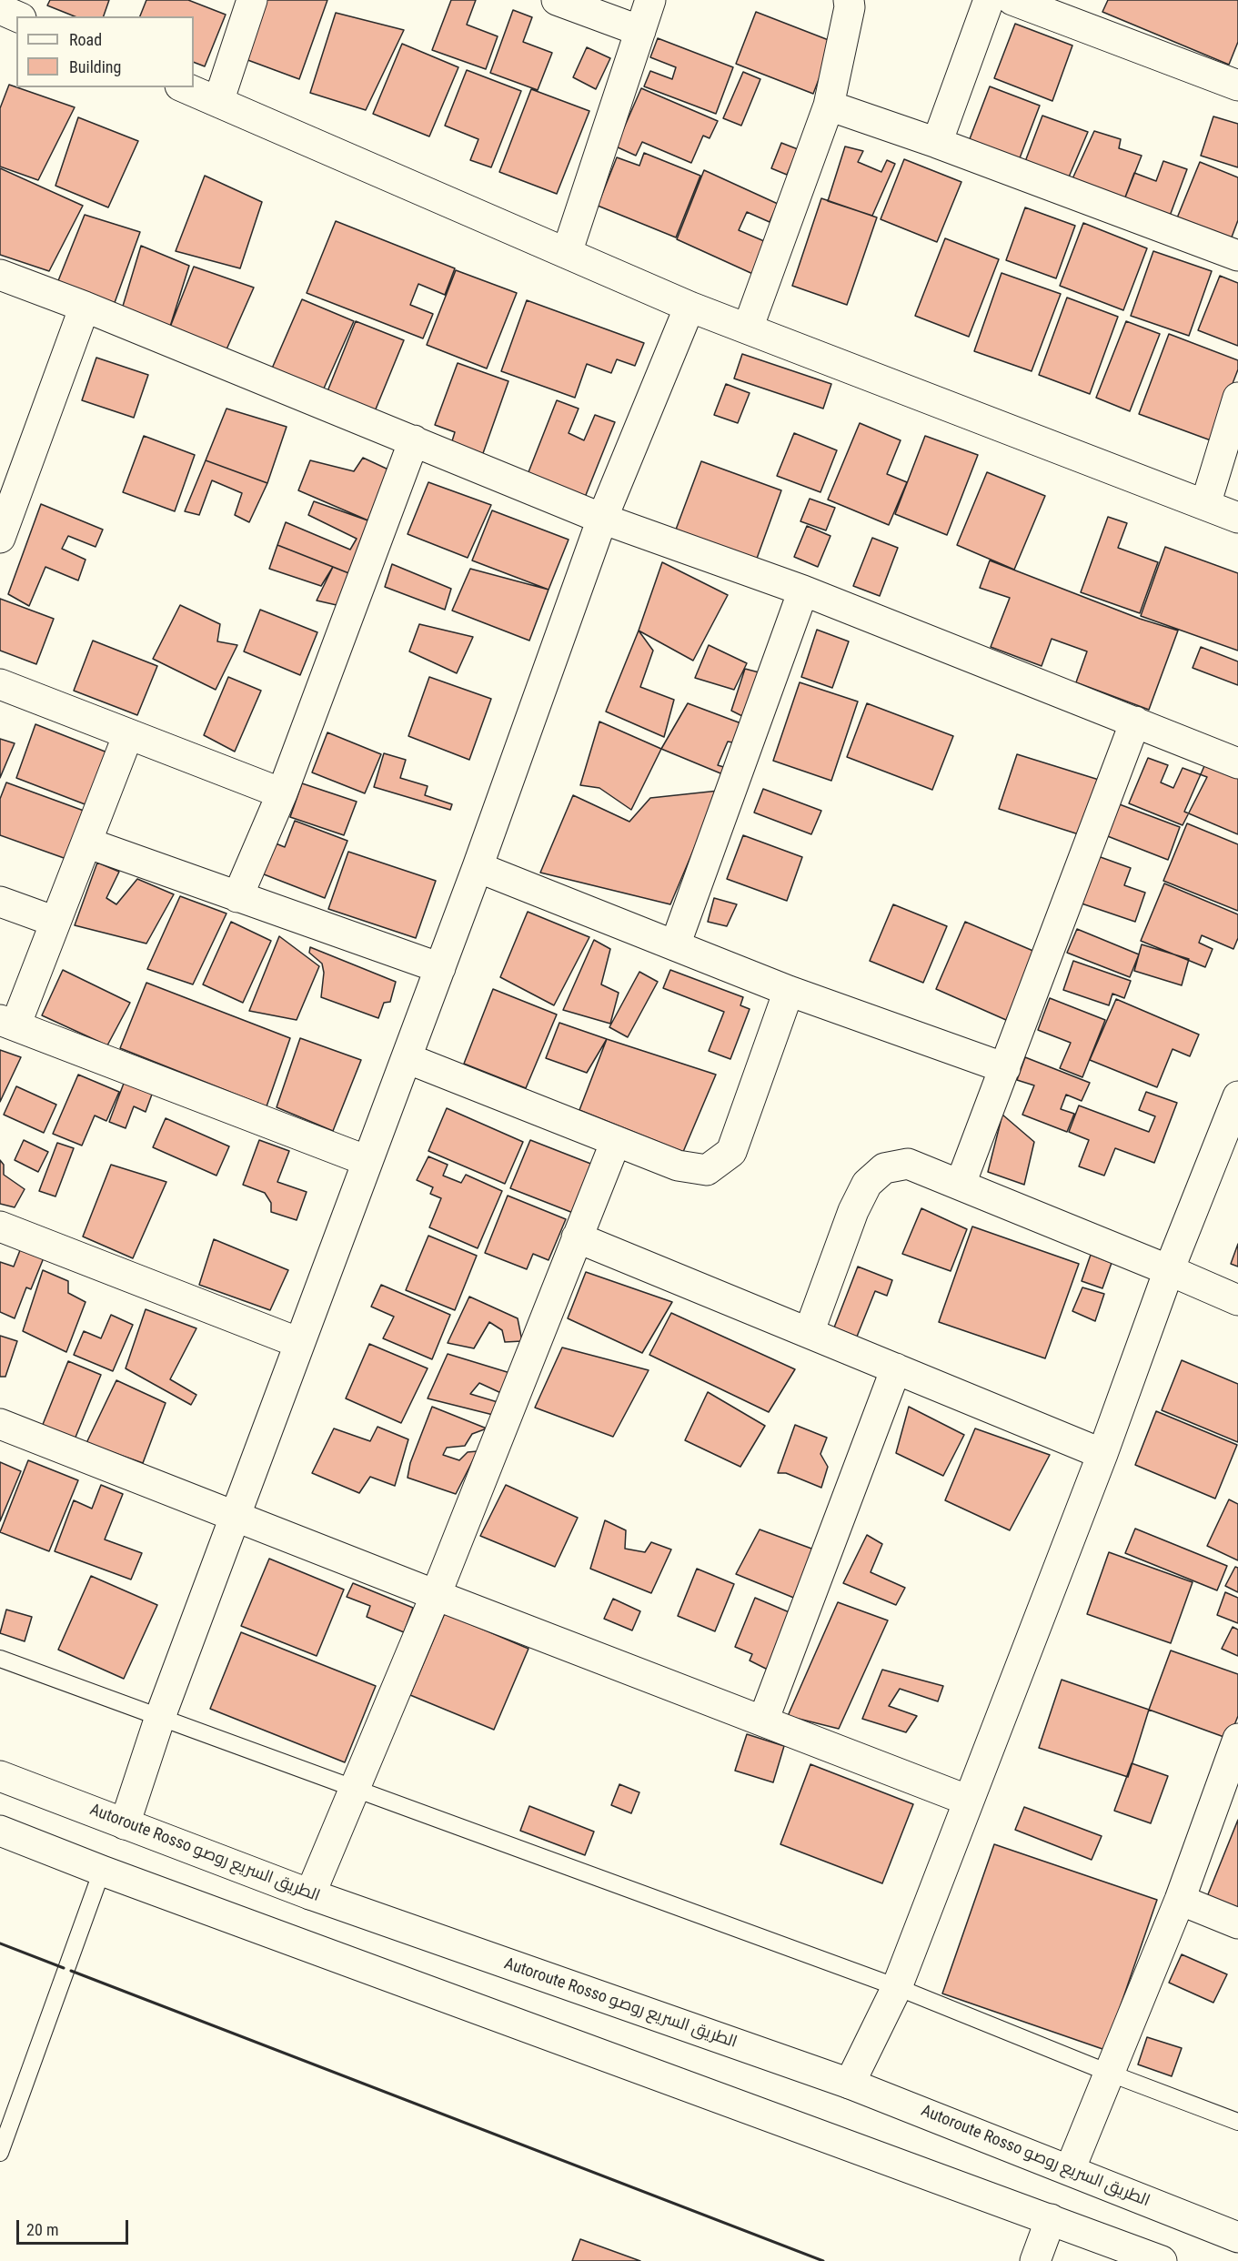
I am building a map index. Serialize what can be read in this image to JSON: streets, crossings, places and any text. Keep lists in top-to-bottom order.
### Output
{
  "streets": {
    "main road": ["Autoroute Rosso الطريق السريع روصو"]
  },
  "legend": ["Road", "Building"],
  "scale_bar": "20 m"
}
